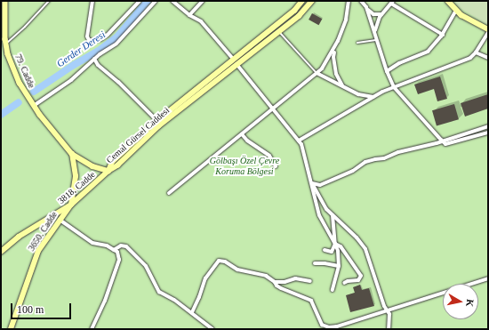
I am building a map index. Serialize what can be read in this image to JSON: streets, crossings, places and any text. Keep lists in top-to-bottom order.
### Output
{
  "streets": {
    "street": [
      "79. Cadde",
      "Cemal Gürsel Caddesi",
      "3818. Cadde",
      "3650. Cadde"
    ]
  },
  "crossings": [
    ["79. Cadde", "Cemal Gürsel Caddesi"],
    ["79. Cadde", "3818. Cadde"],
    ["Cemal Gürsel Caddesi", "3818. Cadde"],
    ["3818. Cadde", "3650. Cadde"]
  ],
  "water": ["Gerder Deresi"],
  "parks": ["Gölbaşı Özel Çevre Koruma Bölgesi"],
  "scale_bar": "100 m",
  "north": "right"
}
